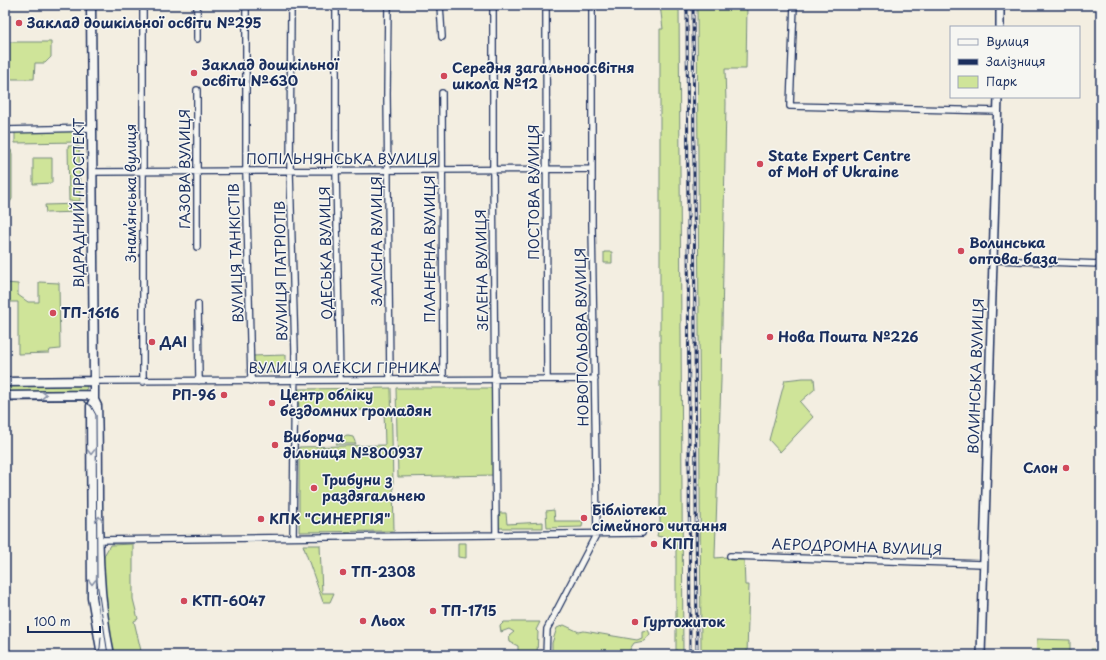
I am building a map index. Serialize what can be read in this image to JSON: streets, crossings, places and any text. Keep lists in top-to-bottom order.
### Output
{
  "streets": {
    "main road": ["ВІДРАДНИЙ ПРОСПЕКТ"],
    "street": [
      "ПОПІЛЬНЯНСЬКА ВУЛИЦЯ",
      "ГАЗОВА ВУЛИЦЯ",
      "ПОСТОВА ВУЛИЦЯ",
      "Знамʼянська вулиця",
      "ЗАЛІСНА ВУЛИЦЯ",
      "ПЛАНЕРНА ВУЛИЦЯ",
      "ВУЛИЦЯ ТАНКІСТІВ",
      "ОДЕСЬКА ВУЛИЦЯ",
      "ЗЕЛЕНА ВУЛИЦЯ",
      "ВУЛИЦЯ ПАТРІОТІВ",
      "НОВОПОЛЬОВА ВУЛИЦЯ",
      "ВУЛИЦЯ ОЛЕКСИ ГІРНИКА",
      "ВОЛИНСЬКА ВУЛИЦЯ",
      "АЕРОДРОМНА ВУЛИЦЯ"
    ]
  },
  "crossings": [
    ["ПОПІЛЬНЯНСЬКА ВУЛИЦЯ", "ГАЗОВА ВУЛИЦЯ"],
    ["ПОПІЛЬНЯНСЬКА ВУЛИЦЯ", "ПОСТОВА ВУЛИЦЯ"],
    ["ПОПІЛЬНЯНСЬКА ВУЛИЦЯ", "Знамʼянська вулиця"],
    ["ПОПІЛЬНЯНСЬКА ВУЛИЦЯ", "ВІДРАДНИЙ ПРОСПЕКТ"],
    ["ПОПІЛЬНЯНСЬКА ВУЛИЦЯ", "ЗАЛІСНА ВУЛИЦЯ"],
    ["ПОПІЛЬНЯНСЬКА ВУЛИЦЯ", "ПЛАНЕРНА ВУЛИЦЯ"],
    ["ПОПІЛЬНЯНСЬКА ВУЛИЦЯ", "ВУЛИЦЯ ТАНКІСТІВ"],
    ["ПОПІЛЬНЯНСЬКА ВУЛИЦЯ", "ОДЕСЬКА ВУЛИЦЯ"],
    ["ПОПІЛЬНЯНСЬКА ВУЛИЦЯ", "ЗЕЛЕНА ВУЛИЦЯ"],
    ["ПОПІЛЬНЯНСЬКА ВУЛИЦЯ", "ВУЛИЦЯ ПАТРІОТІВ"],
    ["ПОПІЛЬНЯНСЬКА ВУЛИЦЯ", "НОВОПОЛЬОВА ВУЛИЦЯ"],
    ["ПОСТОВА ВУЛИЦЯ", "ВУЛИЦЯ ОЛЕКСИ ГІРНИКА"],
    ["Знамʼянська вулиця", "ВУЛИЦЯ ОЛЕКСИ ГІРНИКА"],
    ["ВІДРАДНИЙ ПРОСПЕКТ", "ВУЛИЦЯ ОЛЕКСИ ГІРНИКА"],
    ["ЗАЛІСНА ВУЛИЦЯ", "ВУЛИЦЯ ОЛЕКСИ ГІРНИКА"],
    ["ПЛАНЕРНА ВУЛИЦЯ", "ВУЛИЦЯ ОЛЕКСИ ГІРНИКА"],
    ["ВУЛИЦЯ ТАНКІСТІВ", "ВУЛИЦЯ ОЛЕКСИ ГІРНИКА"],
    ["ОДЕСЬКА ВУЛИЦЯ", "ВУЛИЦЯ ОЛЕКСИ ГІРНИКА"],
    ["ЗЕЛЕНА ВУЛИЦЯ", "ВУЛИЦЯ ОЛЕКСИ ГІРНИКА"],
    ["ВУЛИЦЯ ПАТРІОТІВ", "ВУЛИЦЯ ОЛЕКСИ ГІРНИКА"],
    ["НОВОПОЛЬОВА ВУЛИЦЯ", "ВУЛИЦЯ ОЛЕКСИ ГІРНИКА"],
    ["ВОЛИНСЬКА ВУЛИЦЯ", "АЕРОДРОМНА ВУЛИЦЯ"]
  ],
  "places": [
    "Заклад дошкільної освіти №295",
    "Заклад дошкільної освіти №630",
    "Середня загальноосвітня школа №12",
    "State Expert Centre of MoH of Ukraine",
    "Волинська оптова база",
    "ТП-1616",
    "Нова Пошта №226",
    "ДАІ",
    "РП-96",
    "Центр обліку бездомних громадян",
    "Виборча дільниця №800937",
    "Слон",
    "Трибуни з раздягальнею",
    "Бібліотека сімейного читання",
    "КПК \"СИНЕРГІЯ\"",
    "КПП",
    "ТП-2308",
    "КТП-6047",
    "ТП-1715",
    "Льох",
    "Гуртожиток"
  ],
  "legend": ["Вулиця", "Залізниця", "Парк"],
  "scale_bar": "100 m"
}
